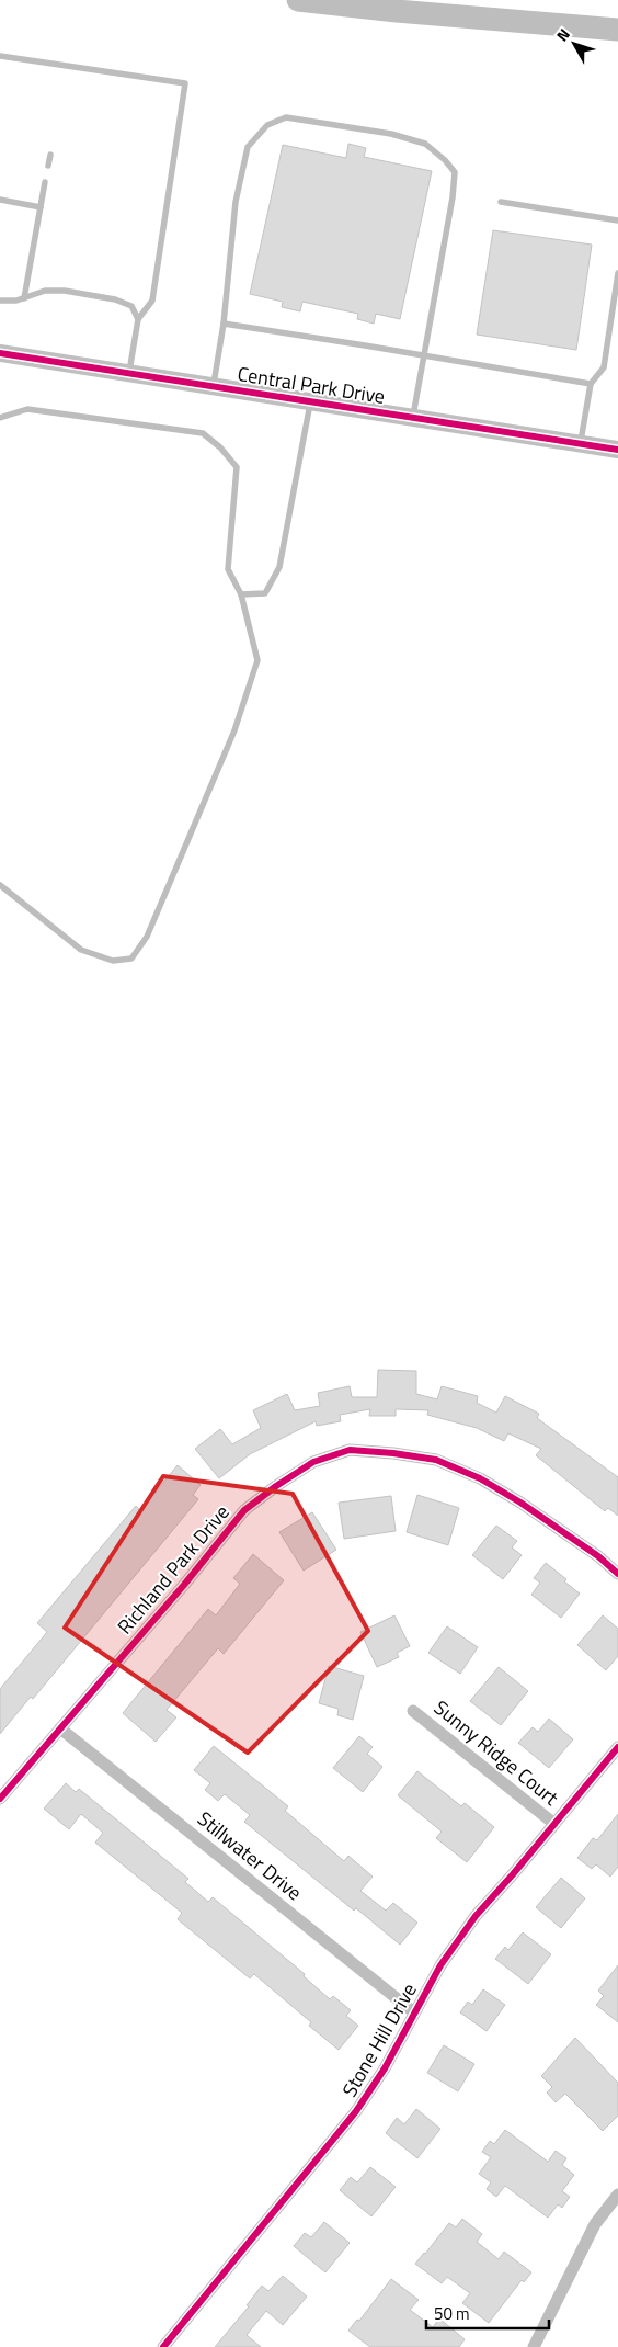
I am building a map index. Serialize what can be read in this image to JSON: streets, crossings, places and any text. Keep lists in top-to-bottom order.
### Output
{
  "streets": {
    "street": [
      "Central Park Drive",
      "Richland Park Drive",
      "Sunny Ridge Court",
      "Stillwater Drive",
      "Stone Hill Drive"
    ]
  },
  "crossings": [
    ["Richland Park Drive", "Stillwater Drive"],
    ["Sunny Ridge Court", "Stone Hill Drive"],
    ["Stillwater Drive", "Stone Hill Drive"]
  ],
  "scale_bar": "50 m",
  "north": "top left"
}
